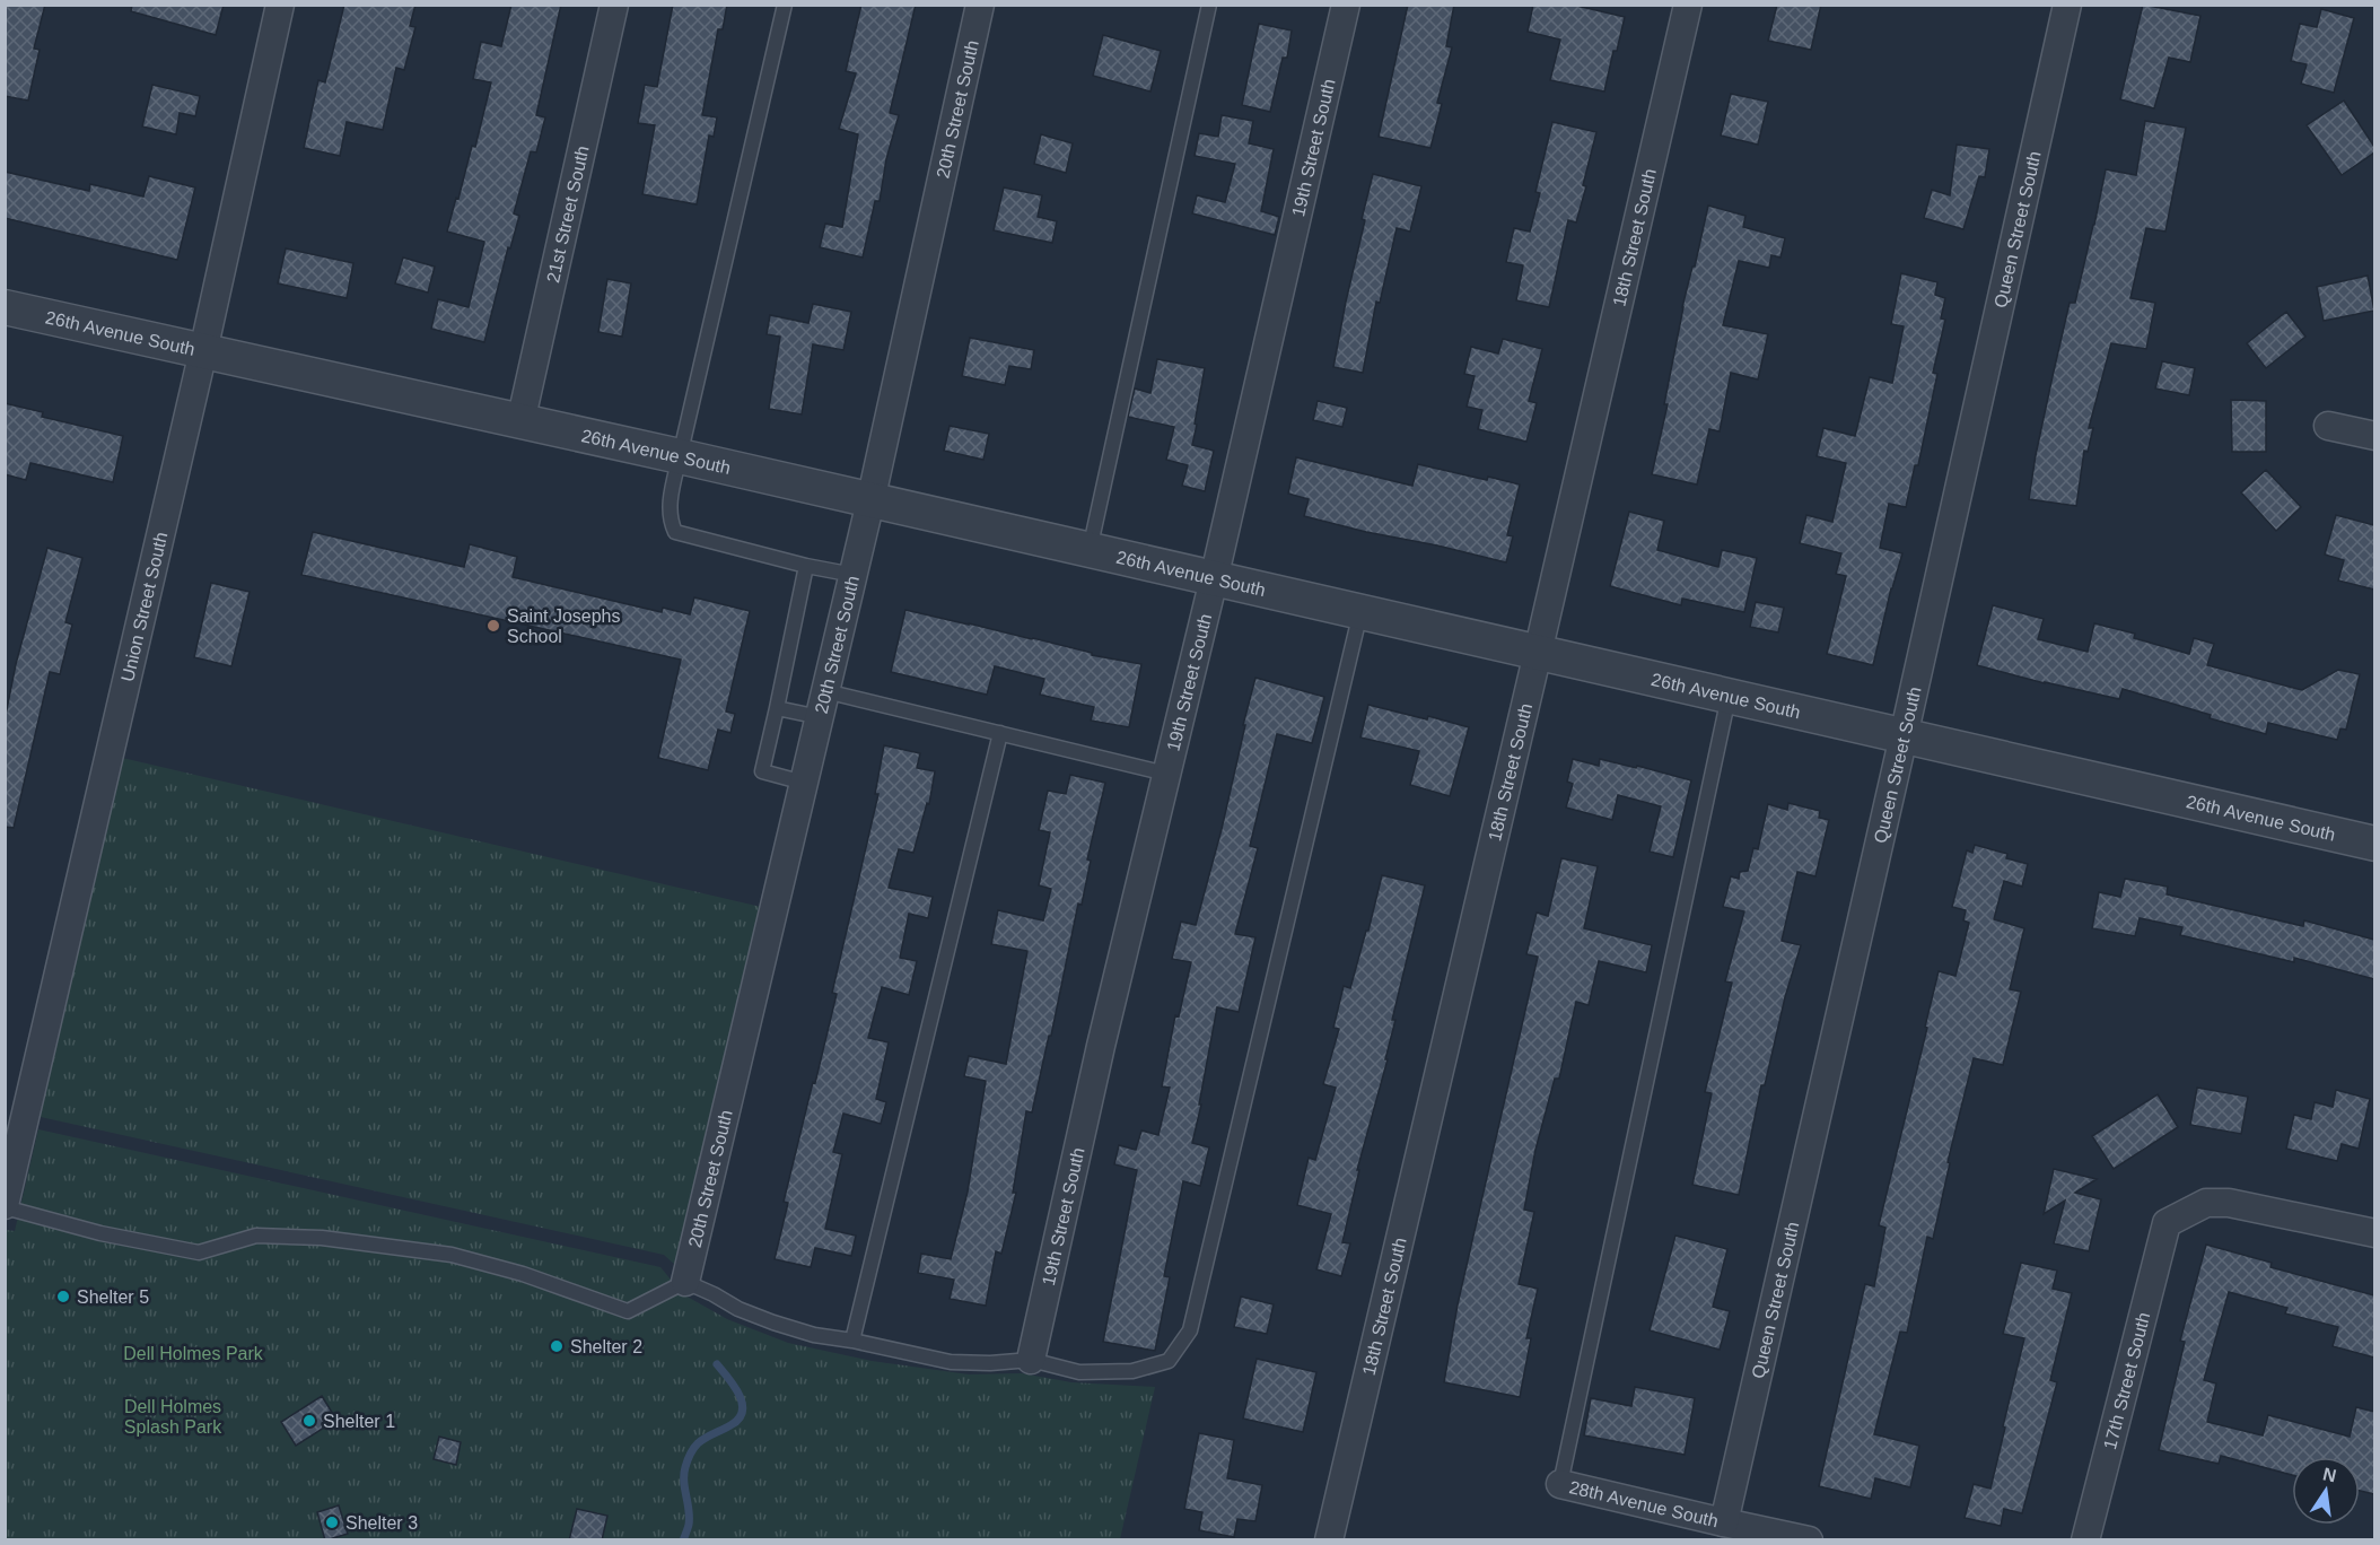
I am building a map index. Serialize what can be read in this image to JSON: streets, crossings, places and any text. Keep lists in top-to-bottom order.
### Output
{
  "streets": {
    "street": [
      "20th Street South",
      "19th Street South",
      "21st Street South",
      "Queen Street South",
      "18th Street South",
      "26th Avenue South",
      "Union Street South",
      "17th Street South",
      "28th Avenue South"
    ]
  },
  "crossings": [
    ["20th Street South", "26th Avenue South"],
    ["19th Street South", "26th Avenue South"],
    ["21st Street South", "26th Avenue South"],
    ["Queen Street South", "26th Avenue South"],
    ["Queen Street South", "28th Avenue South"],
    ["18th Street South", "26th Avenue South"],
    ["26th Avenue South", "Union Street South"]
  ],
  "parks": ["Dell Holmes Park", "Dell Holmes Splash Park"],
  "places": [
    "Saint Josephs School",
    "Shelter 5",
    "Shelter 2",
    "Shelter 1",
    "Shelter 3"
  ],
  "north": "top"
}
